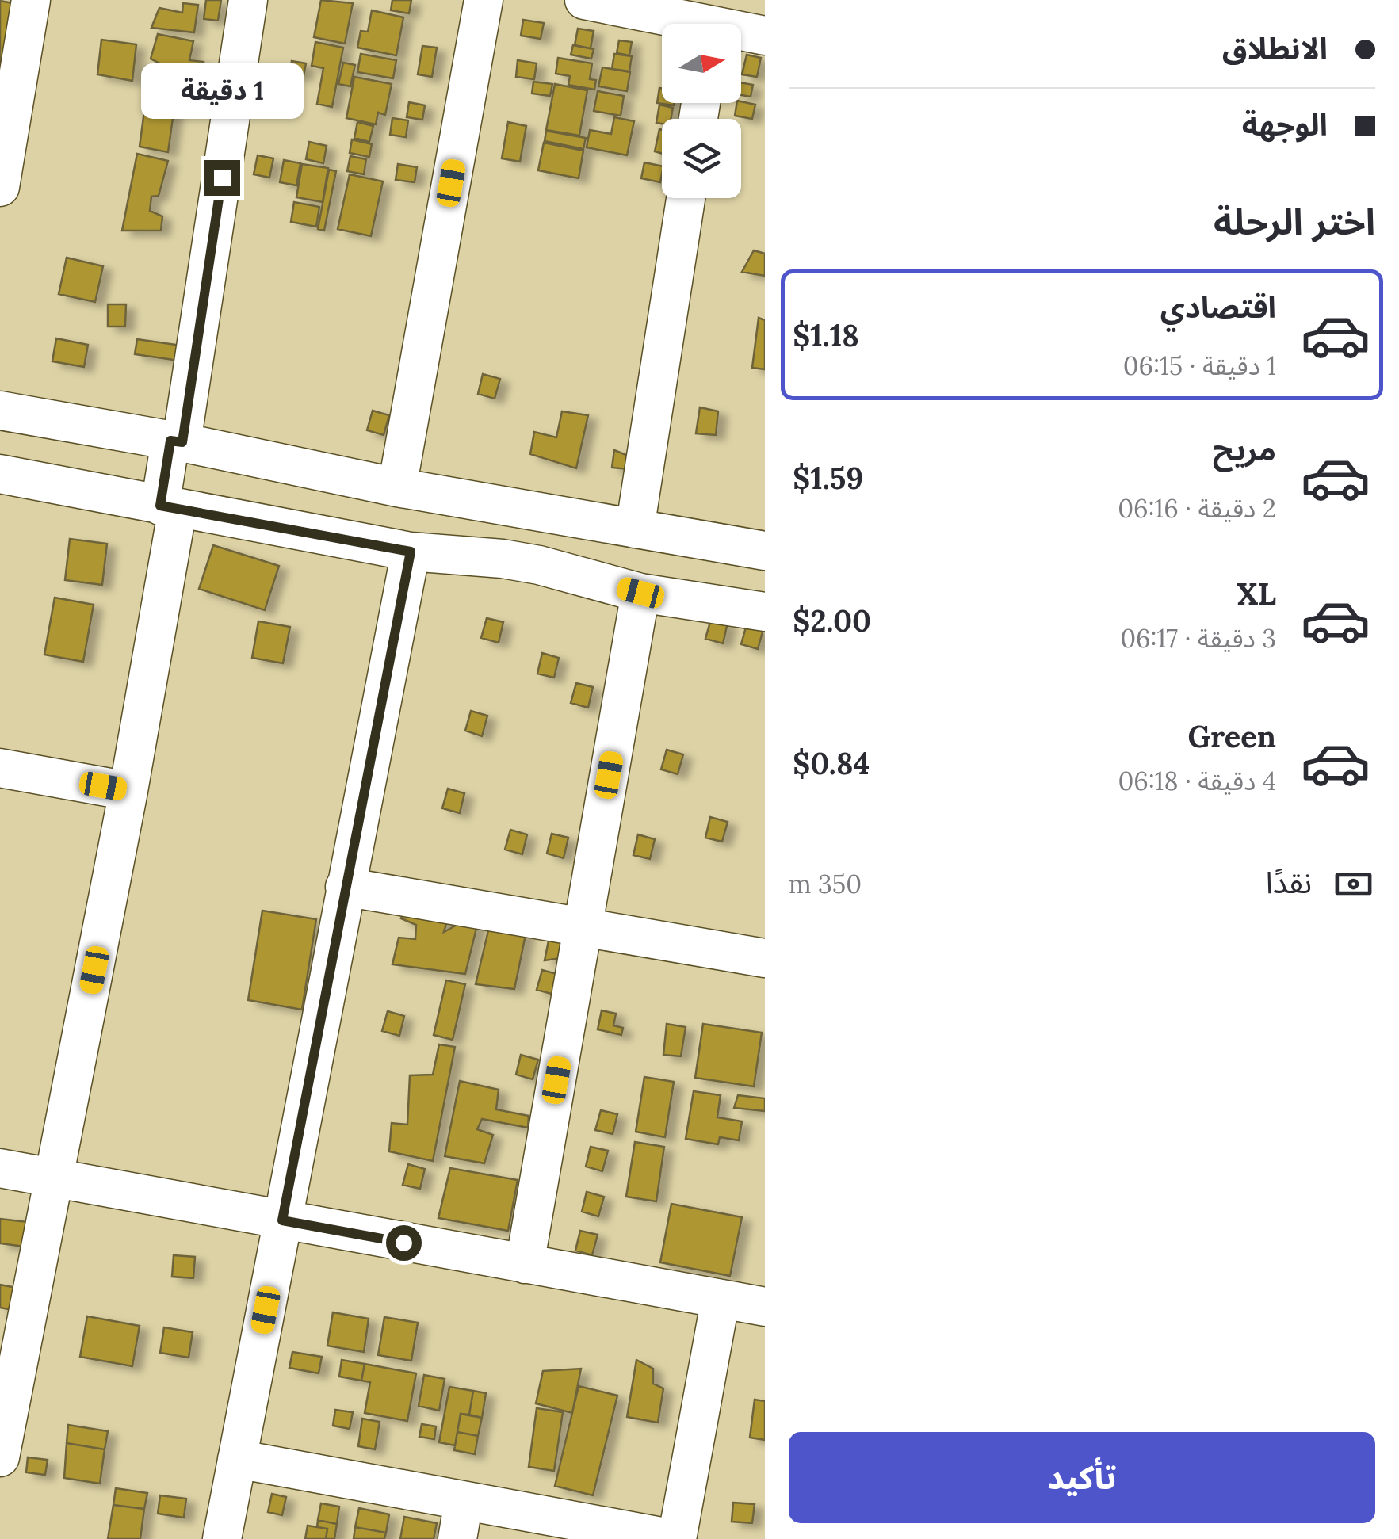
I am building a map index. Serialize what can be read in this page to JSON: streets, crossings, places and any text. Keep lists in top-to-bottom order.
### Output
{
  "north": "right",
  "page": {
    "banner": ["الانطلاق", "الوجهة"],
    "bubble": "1 دقيقة",
    "heading": "اختر الرحلة",
    "list": [
      {
        "name": "اقتصادي",
        "note": "1 دقيقة · 06:15",
        "value": "$1.18"
      },
      {
        "name": "مريح",
        "note": "2 دقيقة · 06:16",
        "value": "$1.59"
      },
      {
        "name": "XL",
        "note": "3 دقيقة · 06:17",
        "value": "$2.00"
      },
      {
        "name": "Green",
        "note": "4 دقيقة · 06:18",
        "value": "$0.84"
      }
    ],
    "pay": ["نقدًا", "350 m"],
    "buttons": "تأكيد"
  }
}
